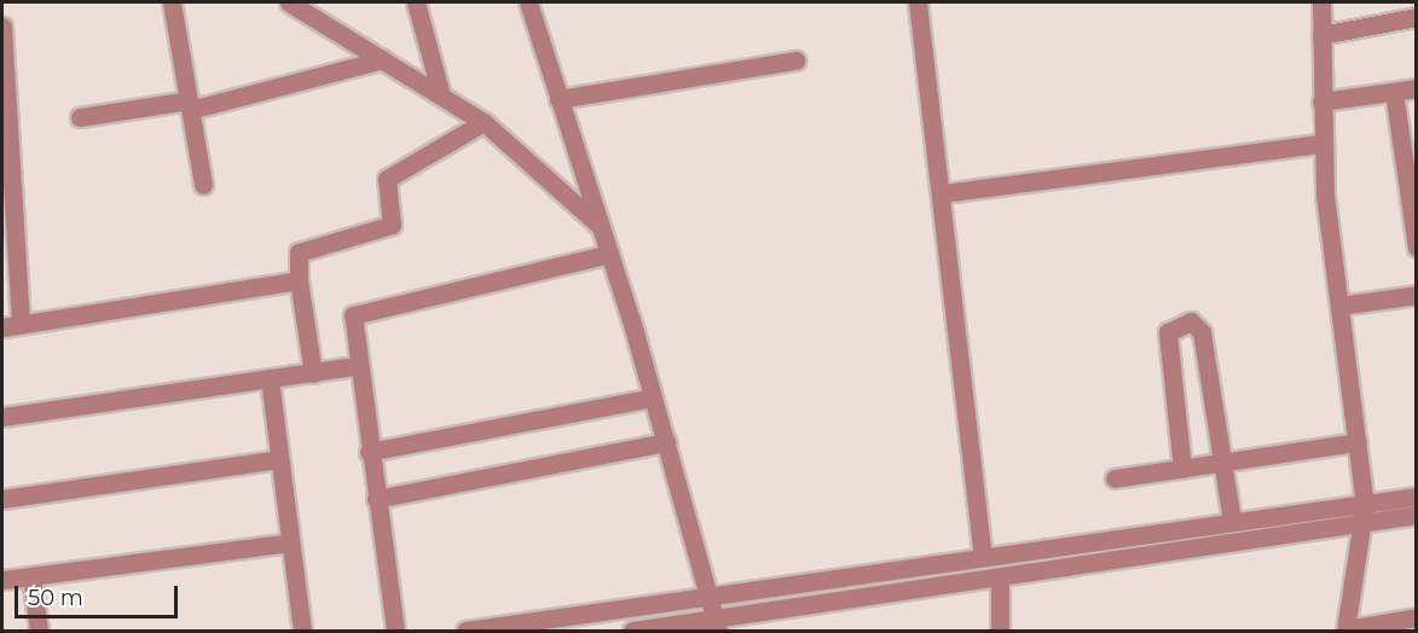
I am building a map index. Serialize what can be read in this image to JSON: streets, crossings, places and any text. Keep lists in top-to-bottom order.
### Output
{
  "scale_bar": "50 m"
}
